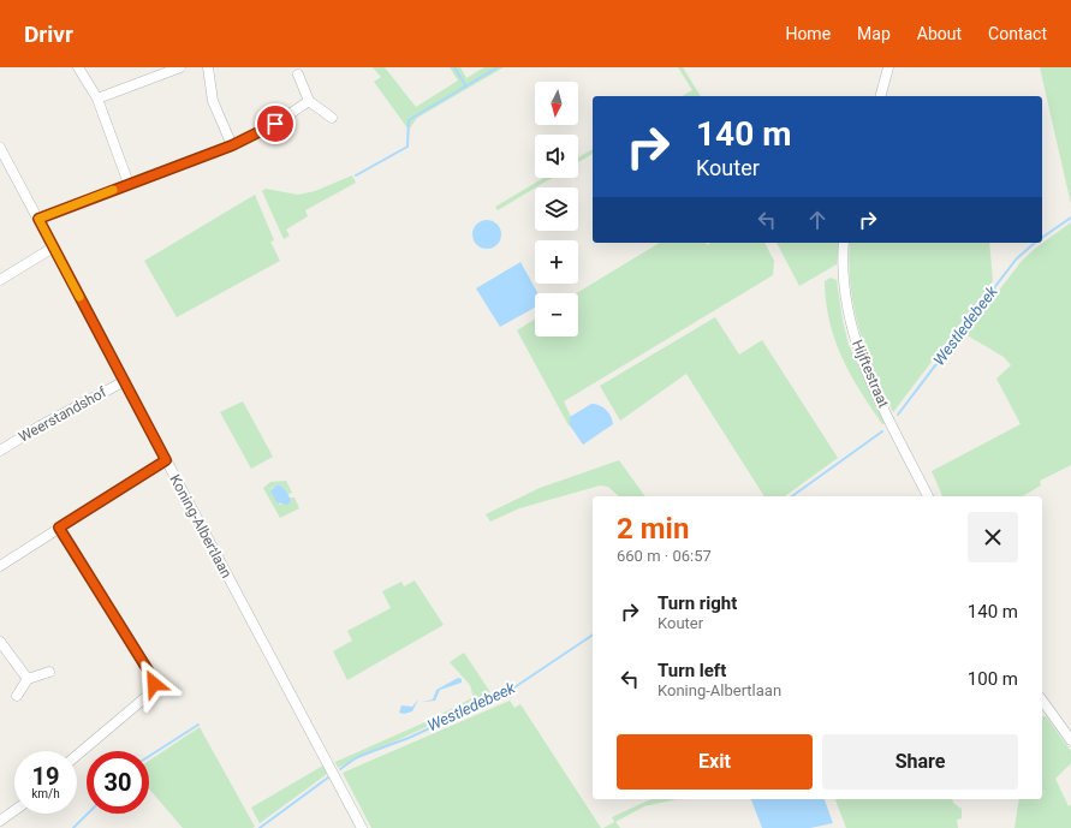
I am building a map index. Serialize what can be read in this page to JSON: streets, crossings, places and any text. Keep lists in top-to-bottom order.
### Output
{
  "streets": {
    "street": ["Hijftestraat", "Weerstandshof", "Koning-Albertlaan"]
  },
  "crossings": [
    ["Weerstandshof", "Koning-Albertlaan"]
  ],
  "water": ["Westledebeek"],
  "north": "bottom",
  "page": {
    "header": "Drivr",
    "nav": [
      "Home",
      "Map",
      "About",
      "Contact"
    ],
    "map_buttons": ["+", "−"],
    "turn": ["140 m", "Kouter"],
    "heading": ["2 min", "660 m · 06:57"],
    "list": [
      {
        "name": "Turn right",
        "note": "Kouter",
        "value": "140 m"
      },
      {
        "name": "Turn left",
        "note": "Koning-Albertlaan",
        "value": "100 m"
      }
    ],
    "buttons": ["Exit", "Share"],
    "speed": "19 km/h",
    "limit": "30"
  }
}
